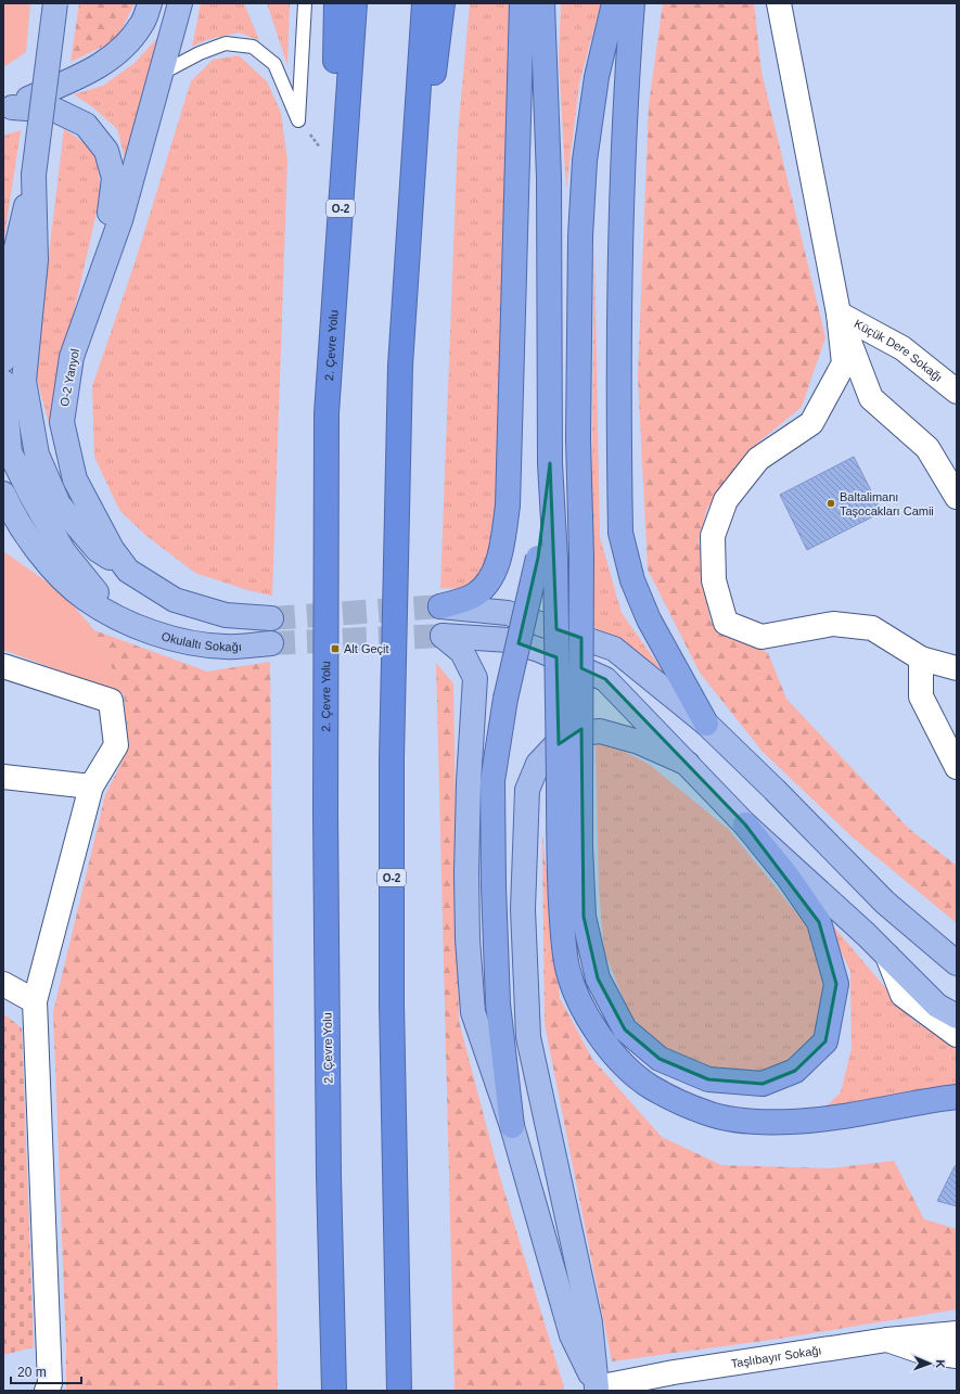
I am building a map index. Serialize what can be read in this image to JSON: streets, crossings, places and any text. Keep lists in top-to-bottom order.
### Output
{
  "streets": {
    "highway": ["O-2", "2. Çevre Yolu"],
    "main road": ["O-2 Yanyol", "Okulaltı Sokağı"],
    "street": ["Küçük Dere Sokağı", "Taşlıbayır Sokağı"]
  },
  "places": {
    "other": ["Baltalimanı Taşocakları Camii"],
    "transit": ["Alt Geçit"]
  },
  "scale_bar": "20 m",
  "north": "right"
}
